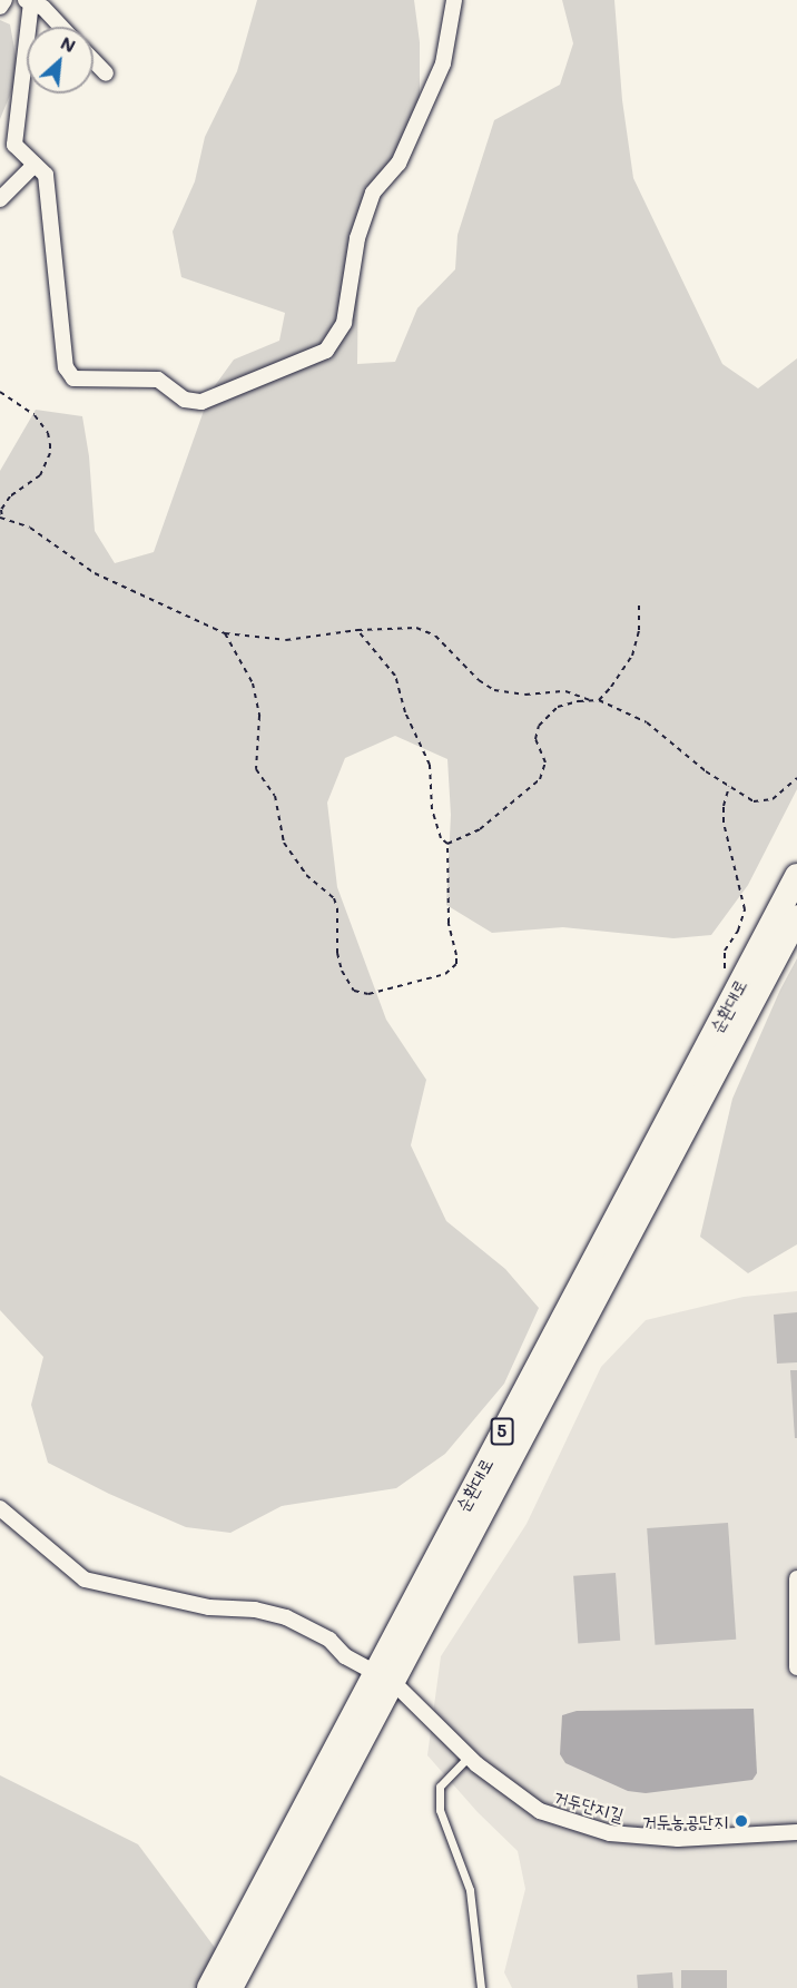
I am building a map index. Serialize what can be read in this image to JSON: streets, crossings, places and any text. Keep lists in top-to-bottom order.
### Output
{
  "streets": {
    "main road": ["순환대로", "5"],
    "street": ["거두단지길"]
  },
  "crossings": [
    ["순환대로", "거두단지길"]
  ],
  "places": ["거두농공단지"],
  "north": "top right"
}
